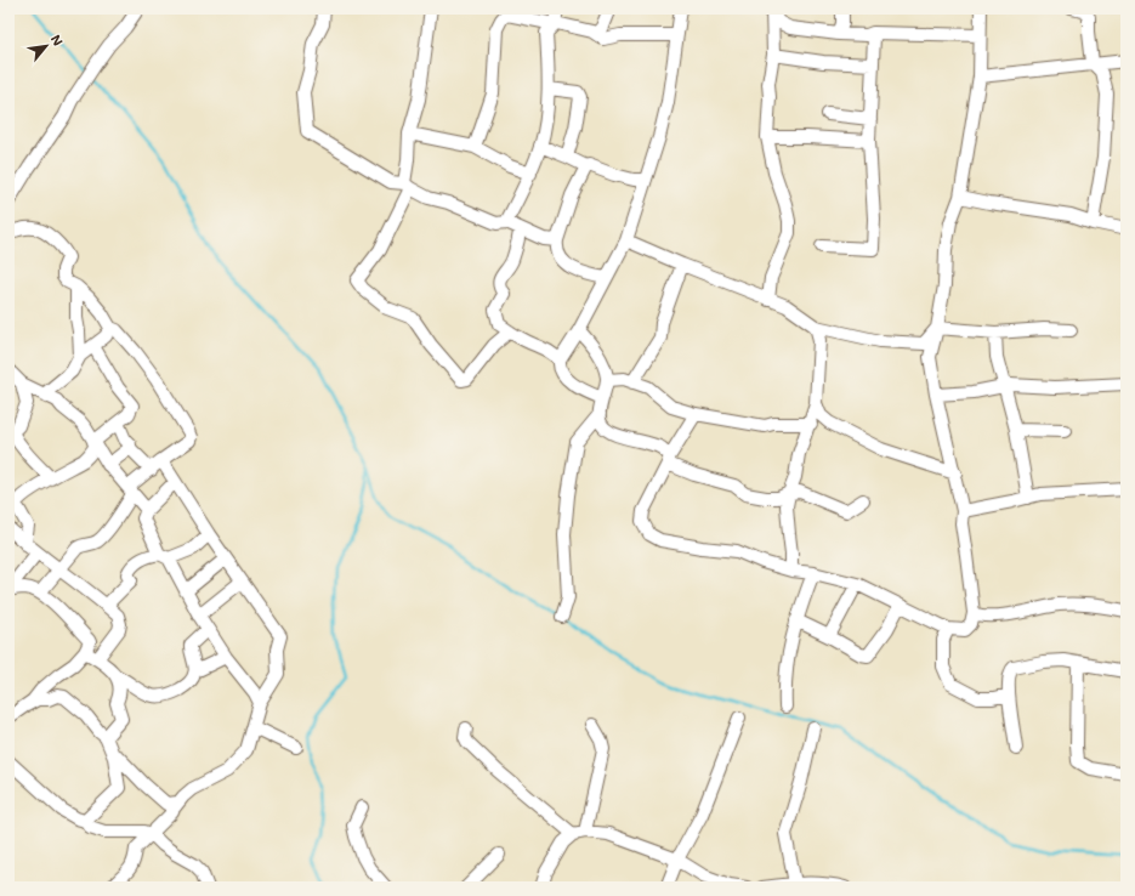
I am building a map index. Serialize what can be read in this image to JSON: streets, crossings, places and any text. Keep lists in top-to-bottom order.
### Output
{
  "north": "top right"
}
